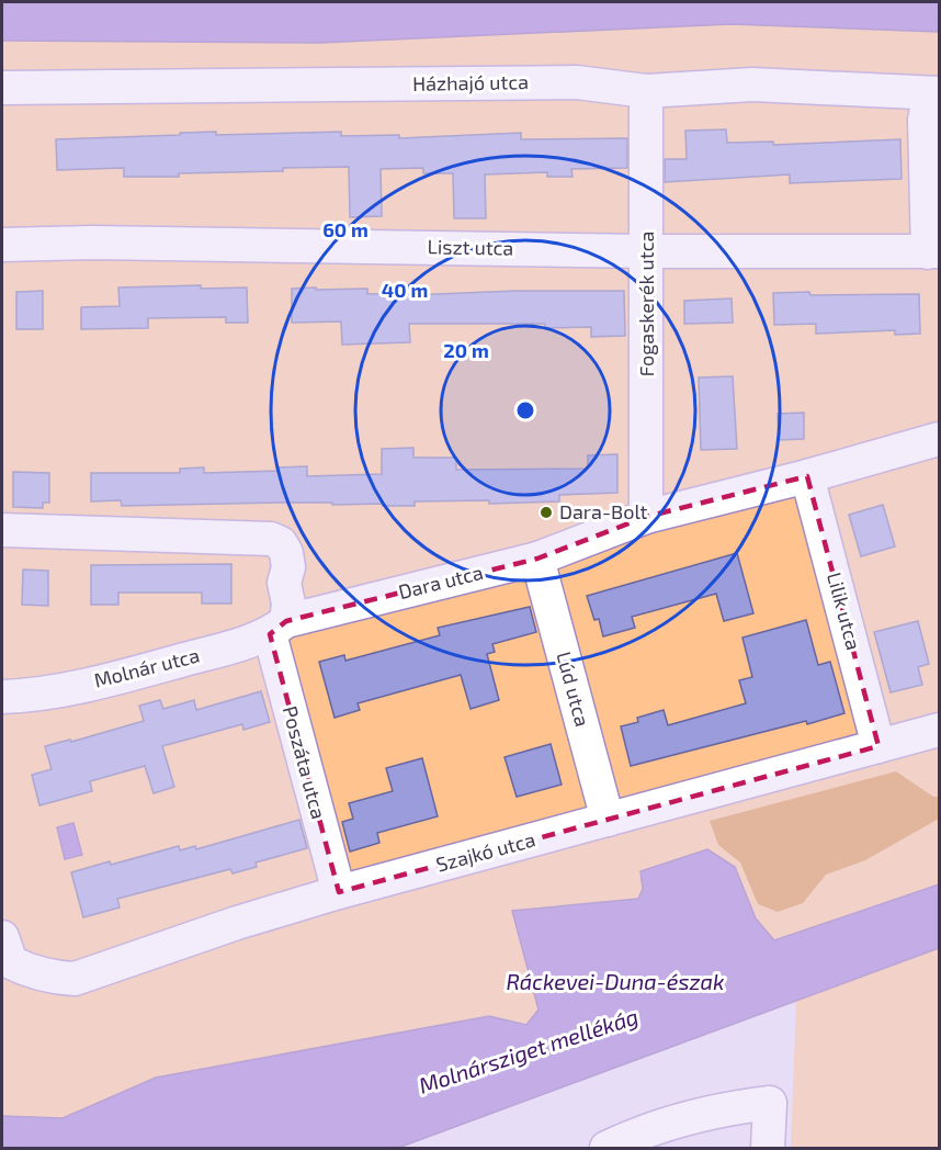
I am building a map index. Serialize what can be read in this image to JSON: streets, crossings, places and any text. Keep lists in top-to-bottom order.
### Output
{
  "streets": {
    "street": [
      "Házhajó utca",
      "Liszt utca",
      "Fogaskerék utca",
      "Dara utca",
      "Lilik utca",
      "Molnár utca",
      "Lúd utca",
      "Poszáta utca",
      "Szajkó utca"
    ]
  },
  "crossings": [
    ["Házhajó utca", "Fogaskerék utca"],
    ["Liszt utca", "Fogaskerék utca"],
    ["Fogaskerék utca", "Dara utca"],
    ["Dara utca", "Lilik utca"],
    ["Dara utca", "Molnár utca"],
    ["Dara utca", "Lúd utca"],
    ["Dara utca", "Poszáta utca"],
    ["Lilik utca", "Szajkó utca"],
    ["Molnár utca", "Poszáta utca"],
    ["Lúd utca", "Szajkó utca"],
    ["Poszáta utca", "Szajkó utca"]
  ],
  "water": ["Ráckevei-Duna-észak", "Molnársziget mellékág"],
  "places": ["Dara-Bolt"],
  "rings": ["60 m", "40 m", "20 m"]
}
